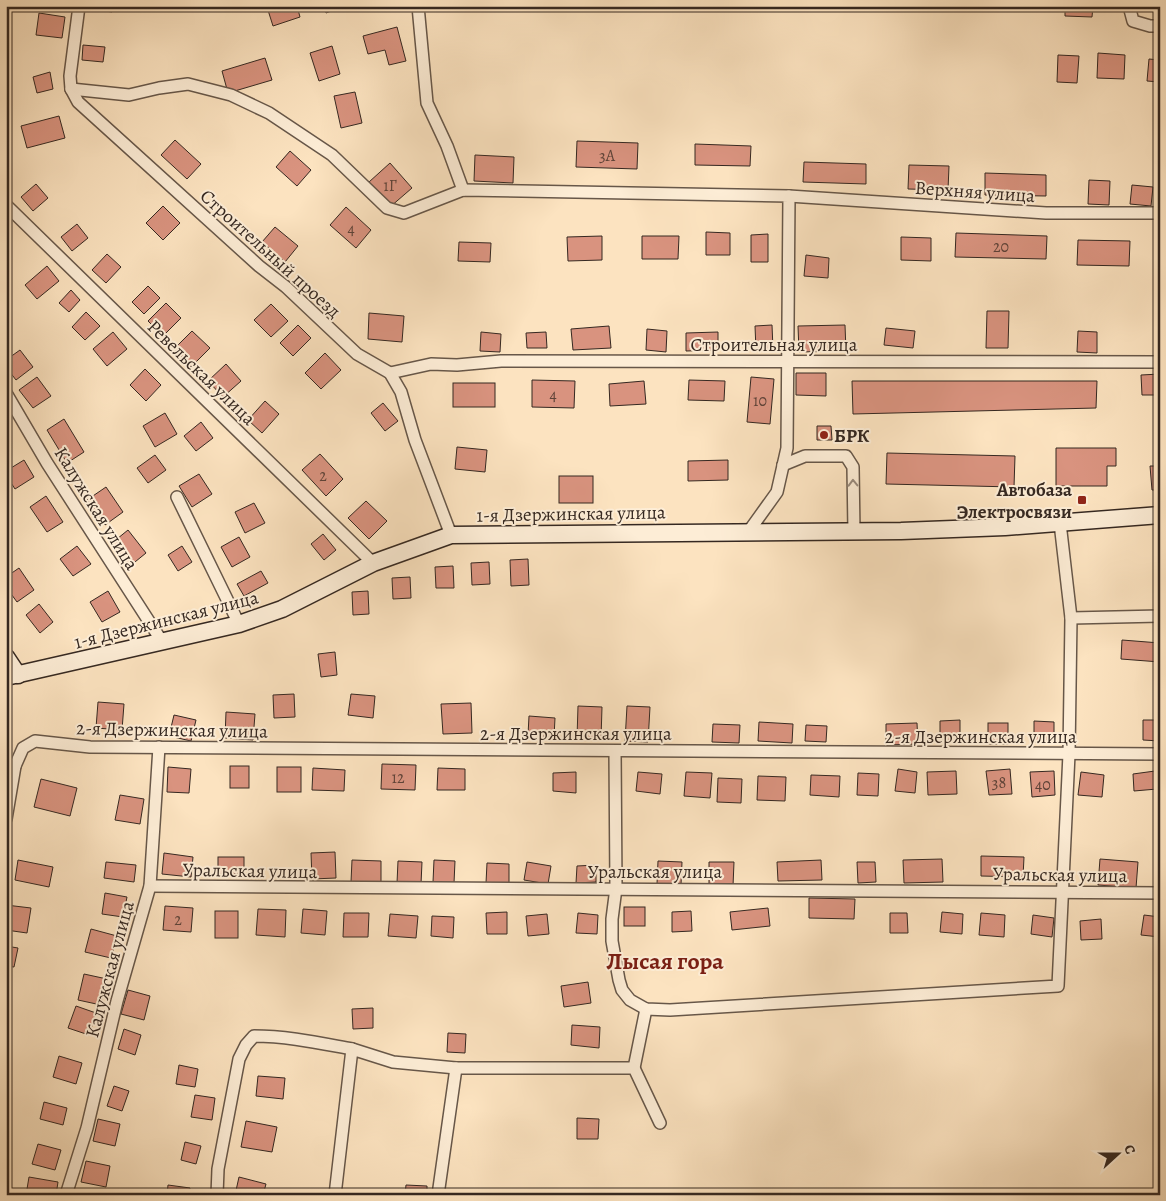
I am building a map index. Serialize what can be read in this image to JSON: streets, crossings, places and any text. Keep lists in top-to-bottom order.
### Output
{
  "streets": {
    "street": [
      "Верхняя улица",
      "Строительный проезд",
      "Строительная улица",
      "Ревельская улица",
      "Калужская улица",
      "1-я Дзержинская улица",
      "2-я Дзержинская улица",
      "Уральская улица"
    ]
  },
  "crossings": [
    ["Строительный проезд", "Строительная улица"],
    ["Ревельская улица", "1-я Дзержинская улица"],
    ["Калужская улица", "1-я Дзержинская улица"],
    ["Калужская улица", "2-я Дзержинская улица"],
    ["Калужская улица", "Уральская улица"]
  ],
  "districts": ["Лысая гора"],
  "places": {
    "other": ["БРК"],
    "transit": ["Автобаза Электросвязи"]
  },
  "house_numbers": [
    "3А",
    "1Г",
    "4",
    "20",
    "4",
    "10",
    "2",
    "12",
    "38",
    "40",
    "2"
  ],
  "north": "right"
}
